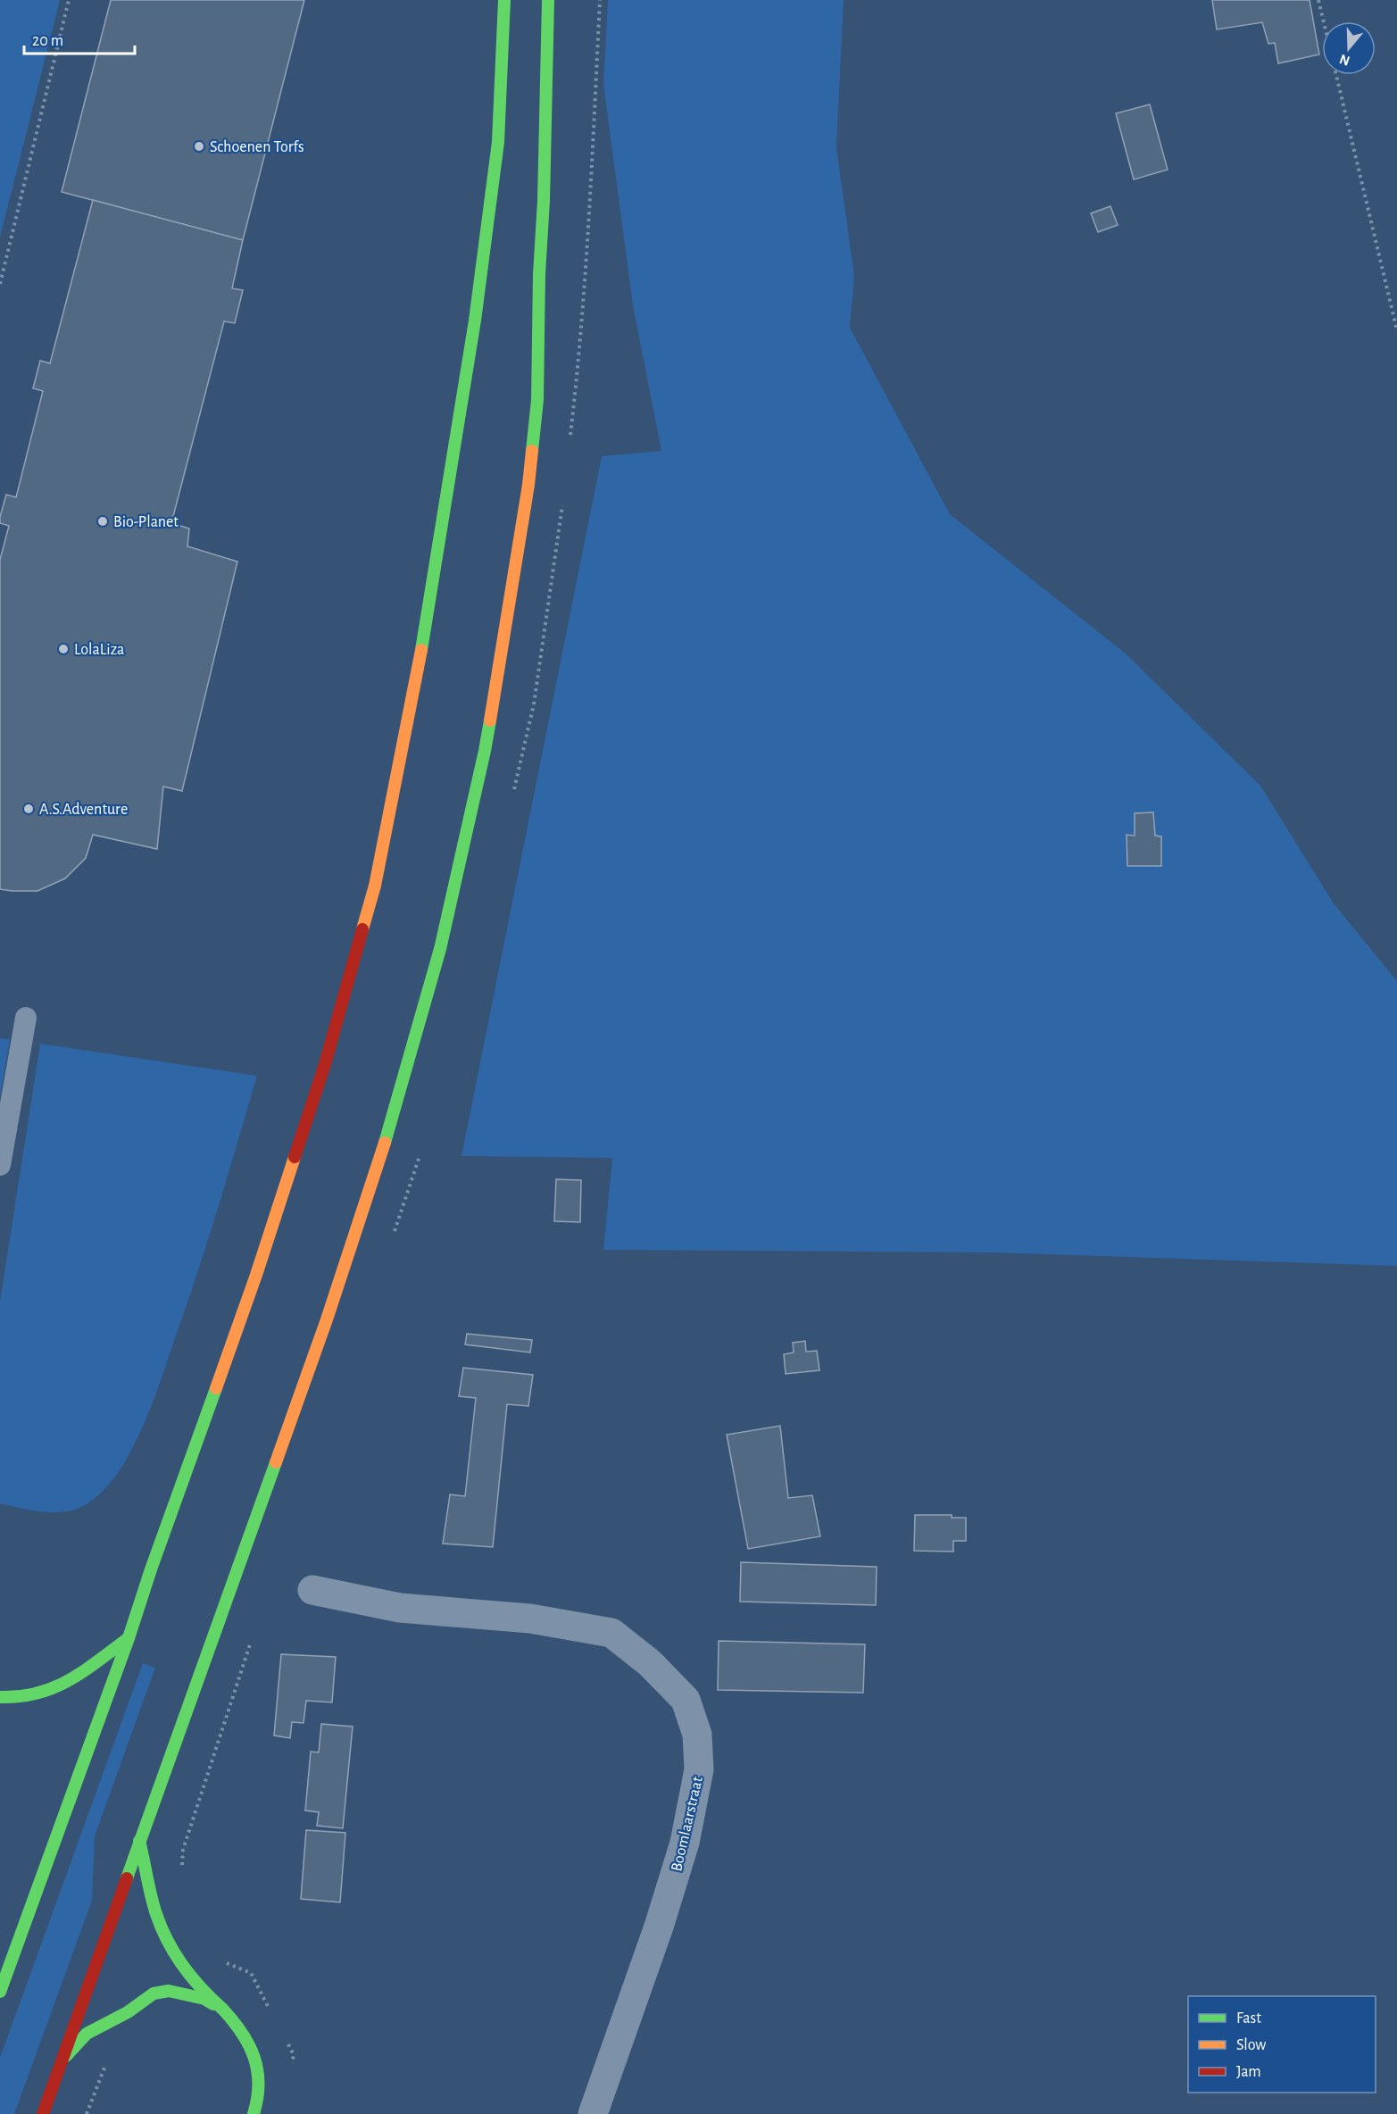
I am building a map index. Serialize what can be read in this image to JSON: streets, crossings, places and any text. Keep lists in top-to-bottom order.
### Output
{
  "streets": {
    "street": ["Boomlaarstraat"]
  },
  "places": [
    "Schoenen Torfs",
    "Bio-Planet",
    "LolaLiza",
    "A.S.Adventure"
  ],
  "legend": ["Fast", "Slow", "Jam"],
  "scale_bar": "20 m",
  "north": "bottom"
}
